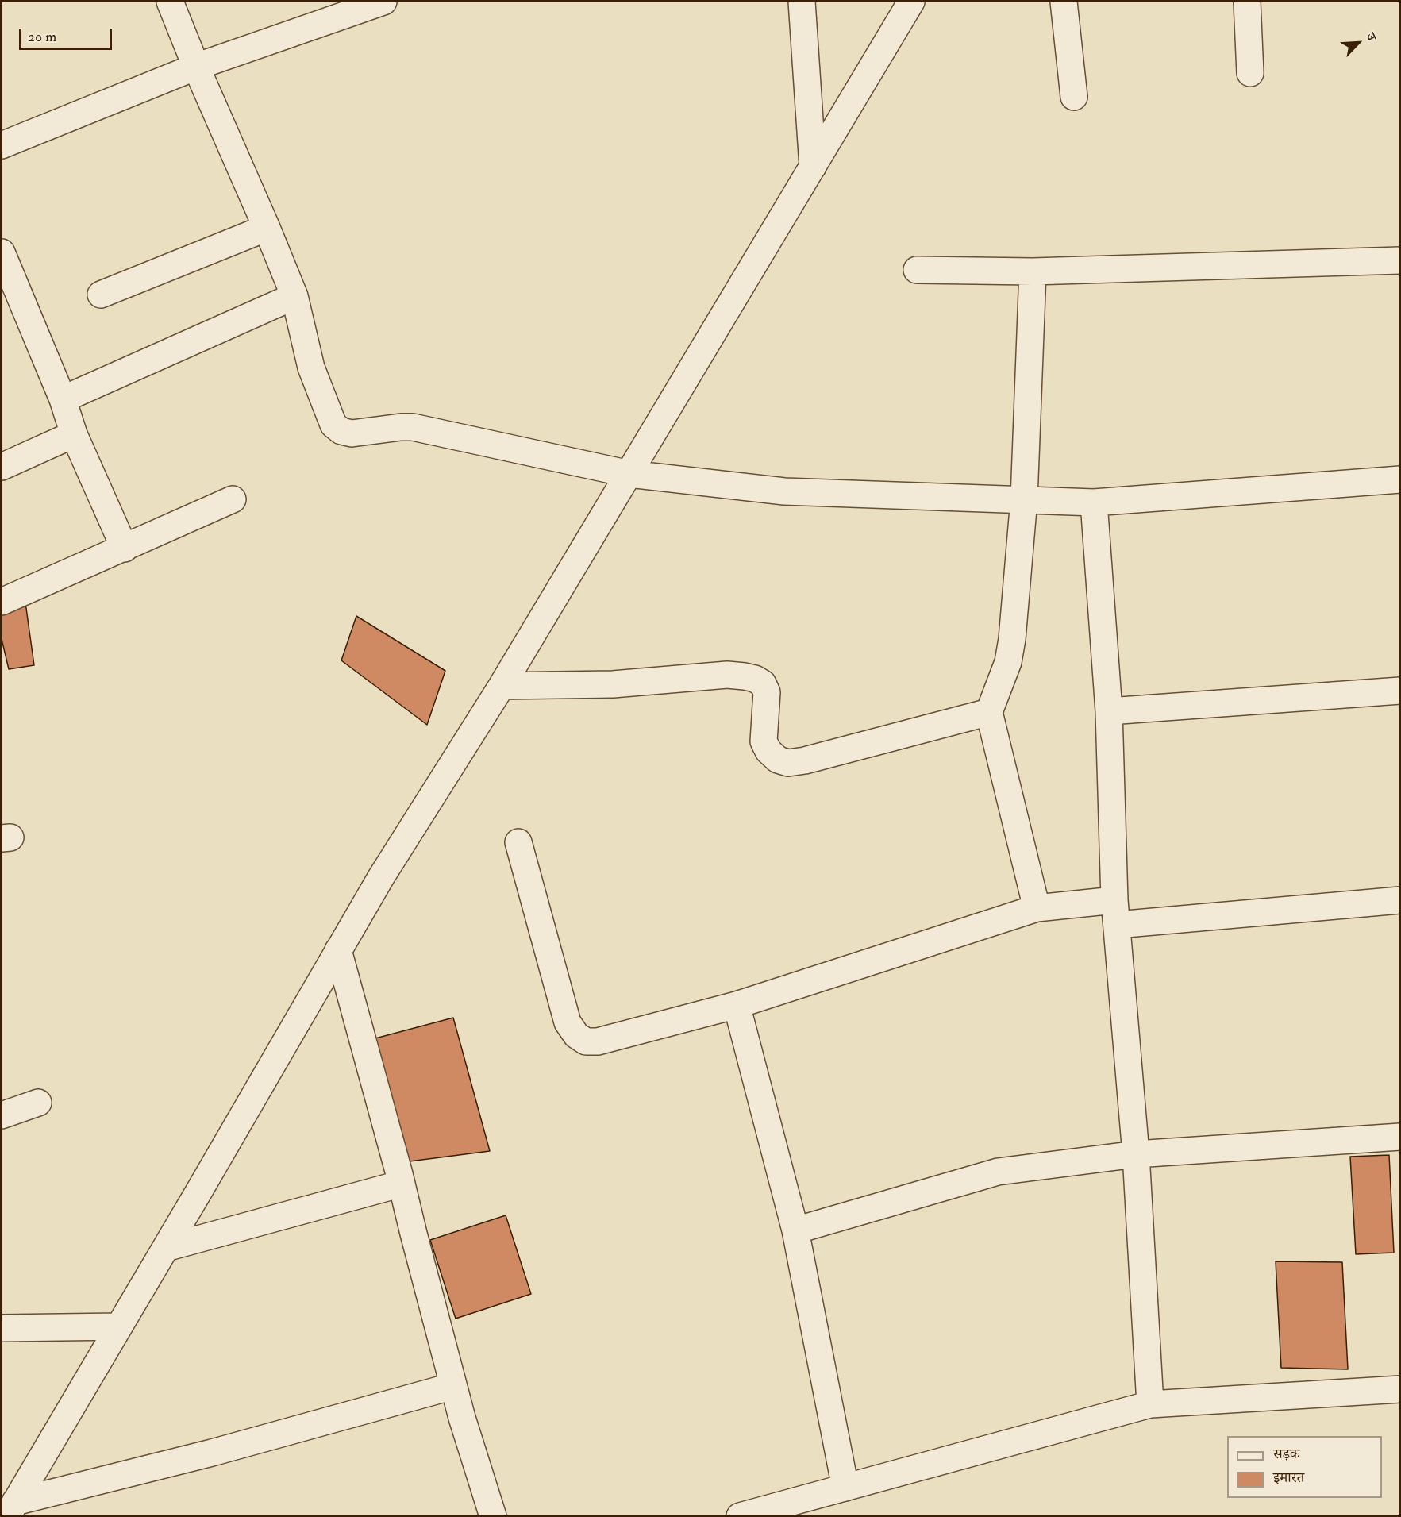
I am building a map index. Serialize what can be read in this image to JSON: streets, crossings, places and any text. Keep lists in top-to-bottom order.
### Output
{
  "legend": ["सड़क", "इमारत"],
  "scale_bar": "20 m",
  "north": "top right"
}
